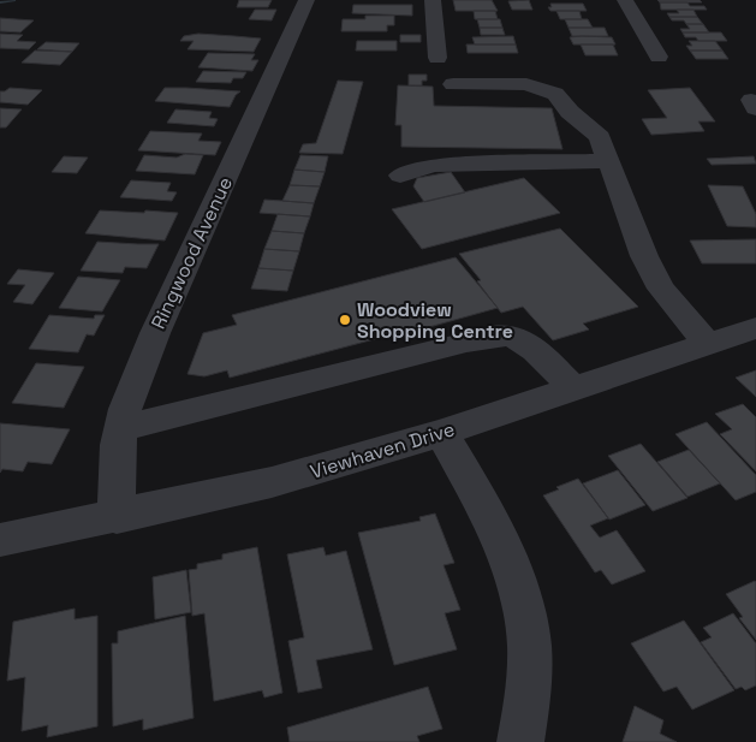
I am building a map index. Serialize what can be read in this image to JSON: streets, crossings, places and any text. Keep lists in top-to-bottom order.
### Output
{
  "streets": {
    "street": ["Ringwood Avenue", "Viewhaven Drive"]
  },
  "crossings": [
    ["Ringwood Avenue", "Viewhaven Drive"]
  ],
  "places": ["Woodview Shopping Centre"]
}
